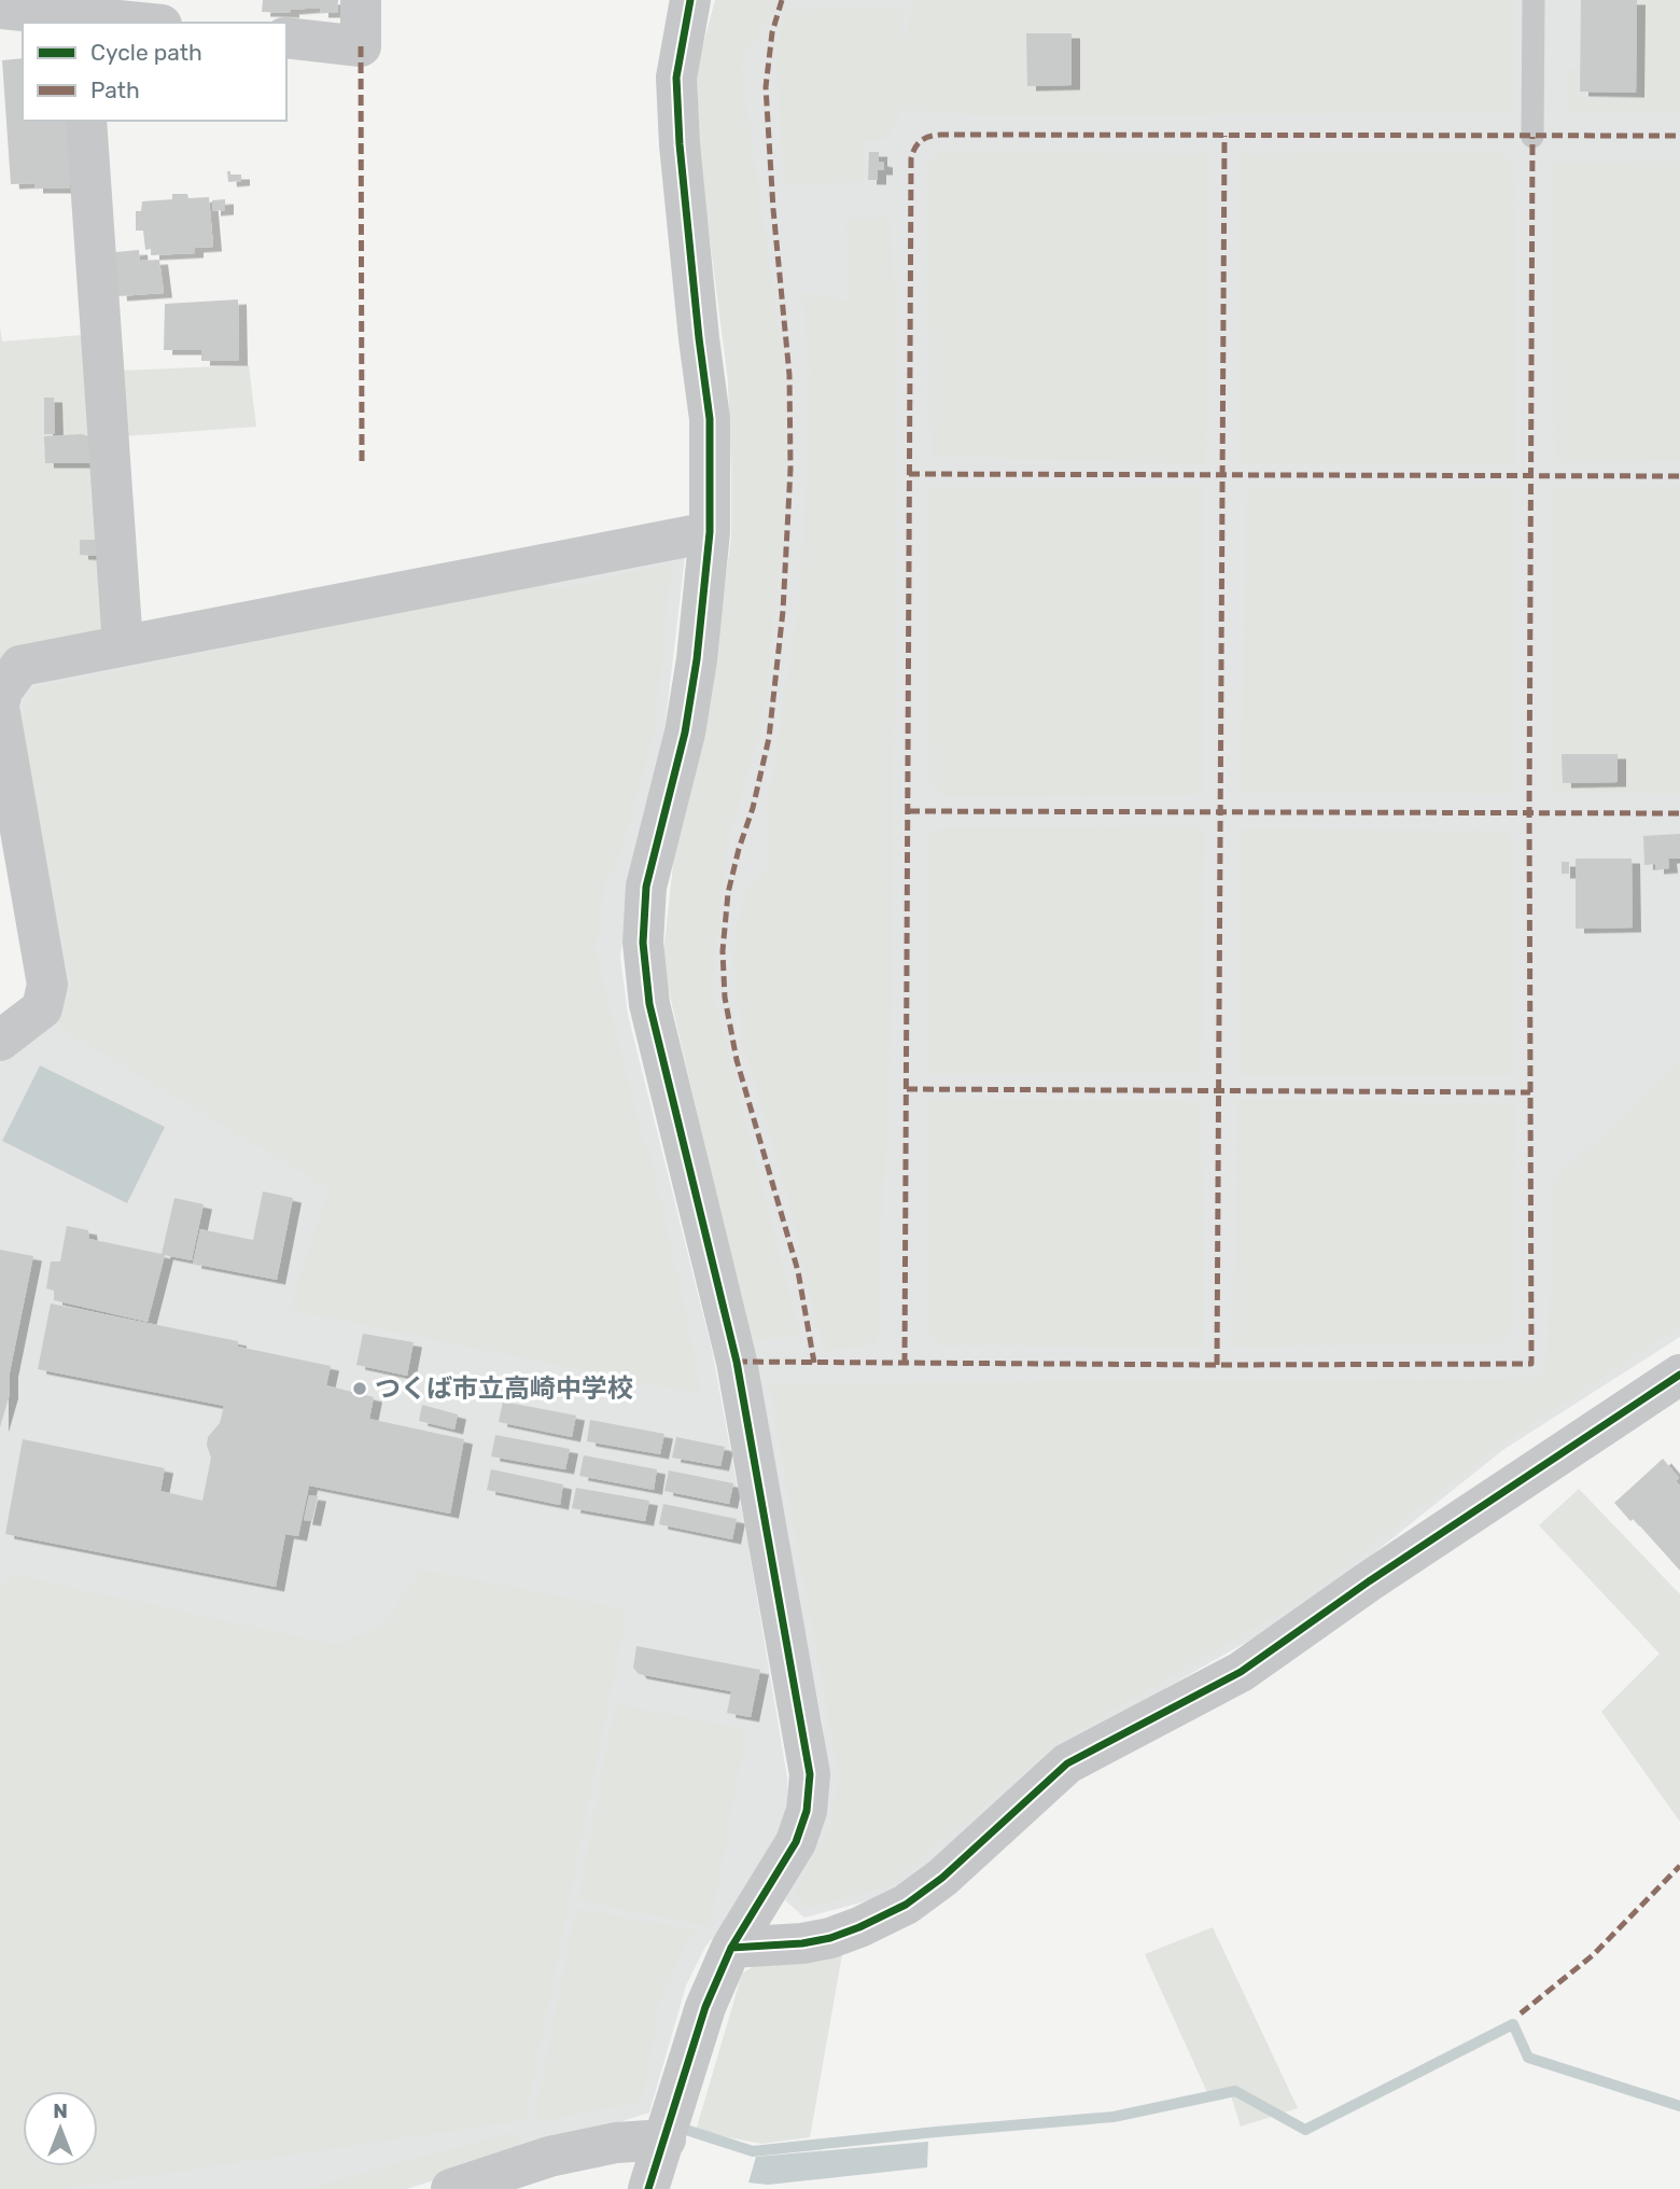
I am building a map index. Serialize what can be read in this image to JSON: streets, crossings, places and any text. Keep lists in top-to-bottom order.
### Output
{
  "places": ["つくば市立高崎中学校"],
  "legend": ["Cycle path", "Path"],
  "north": "top"
}
